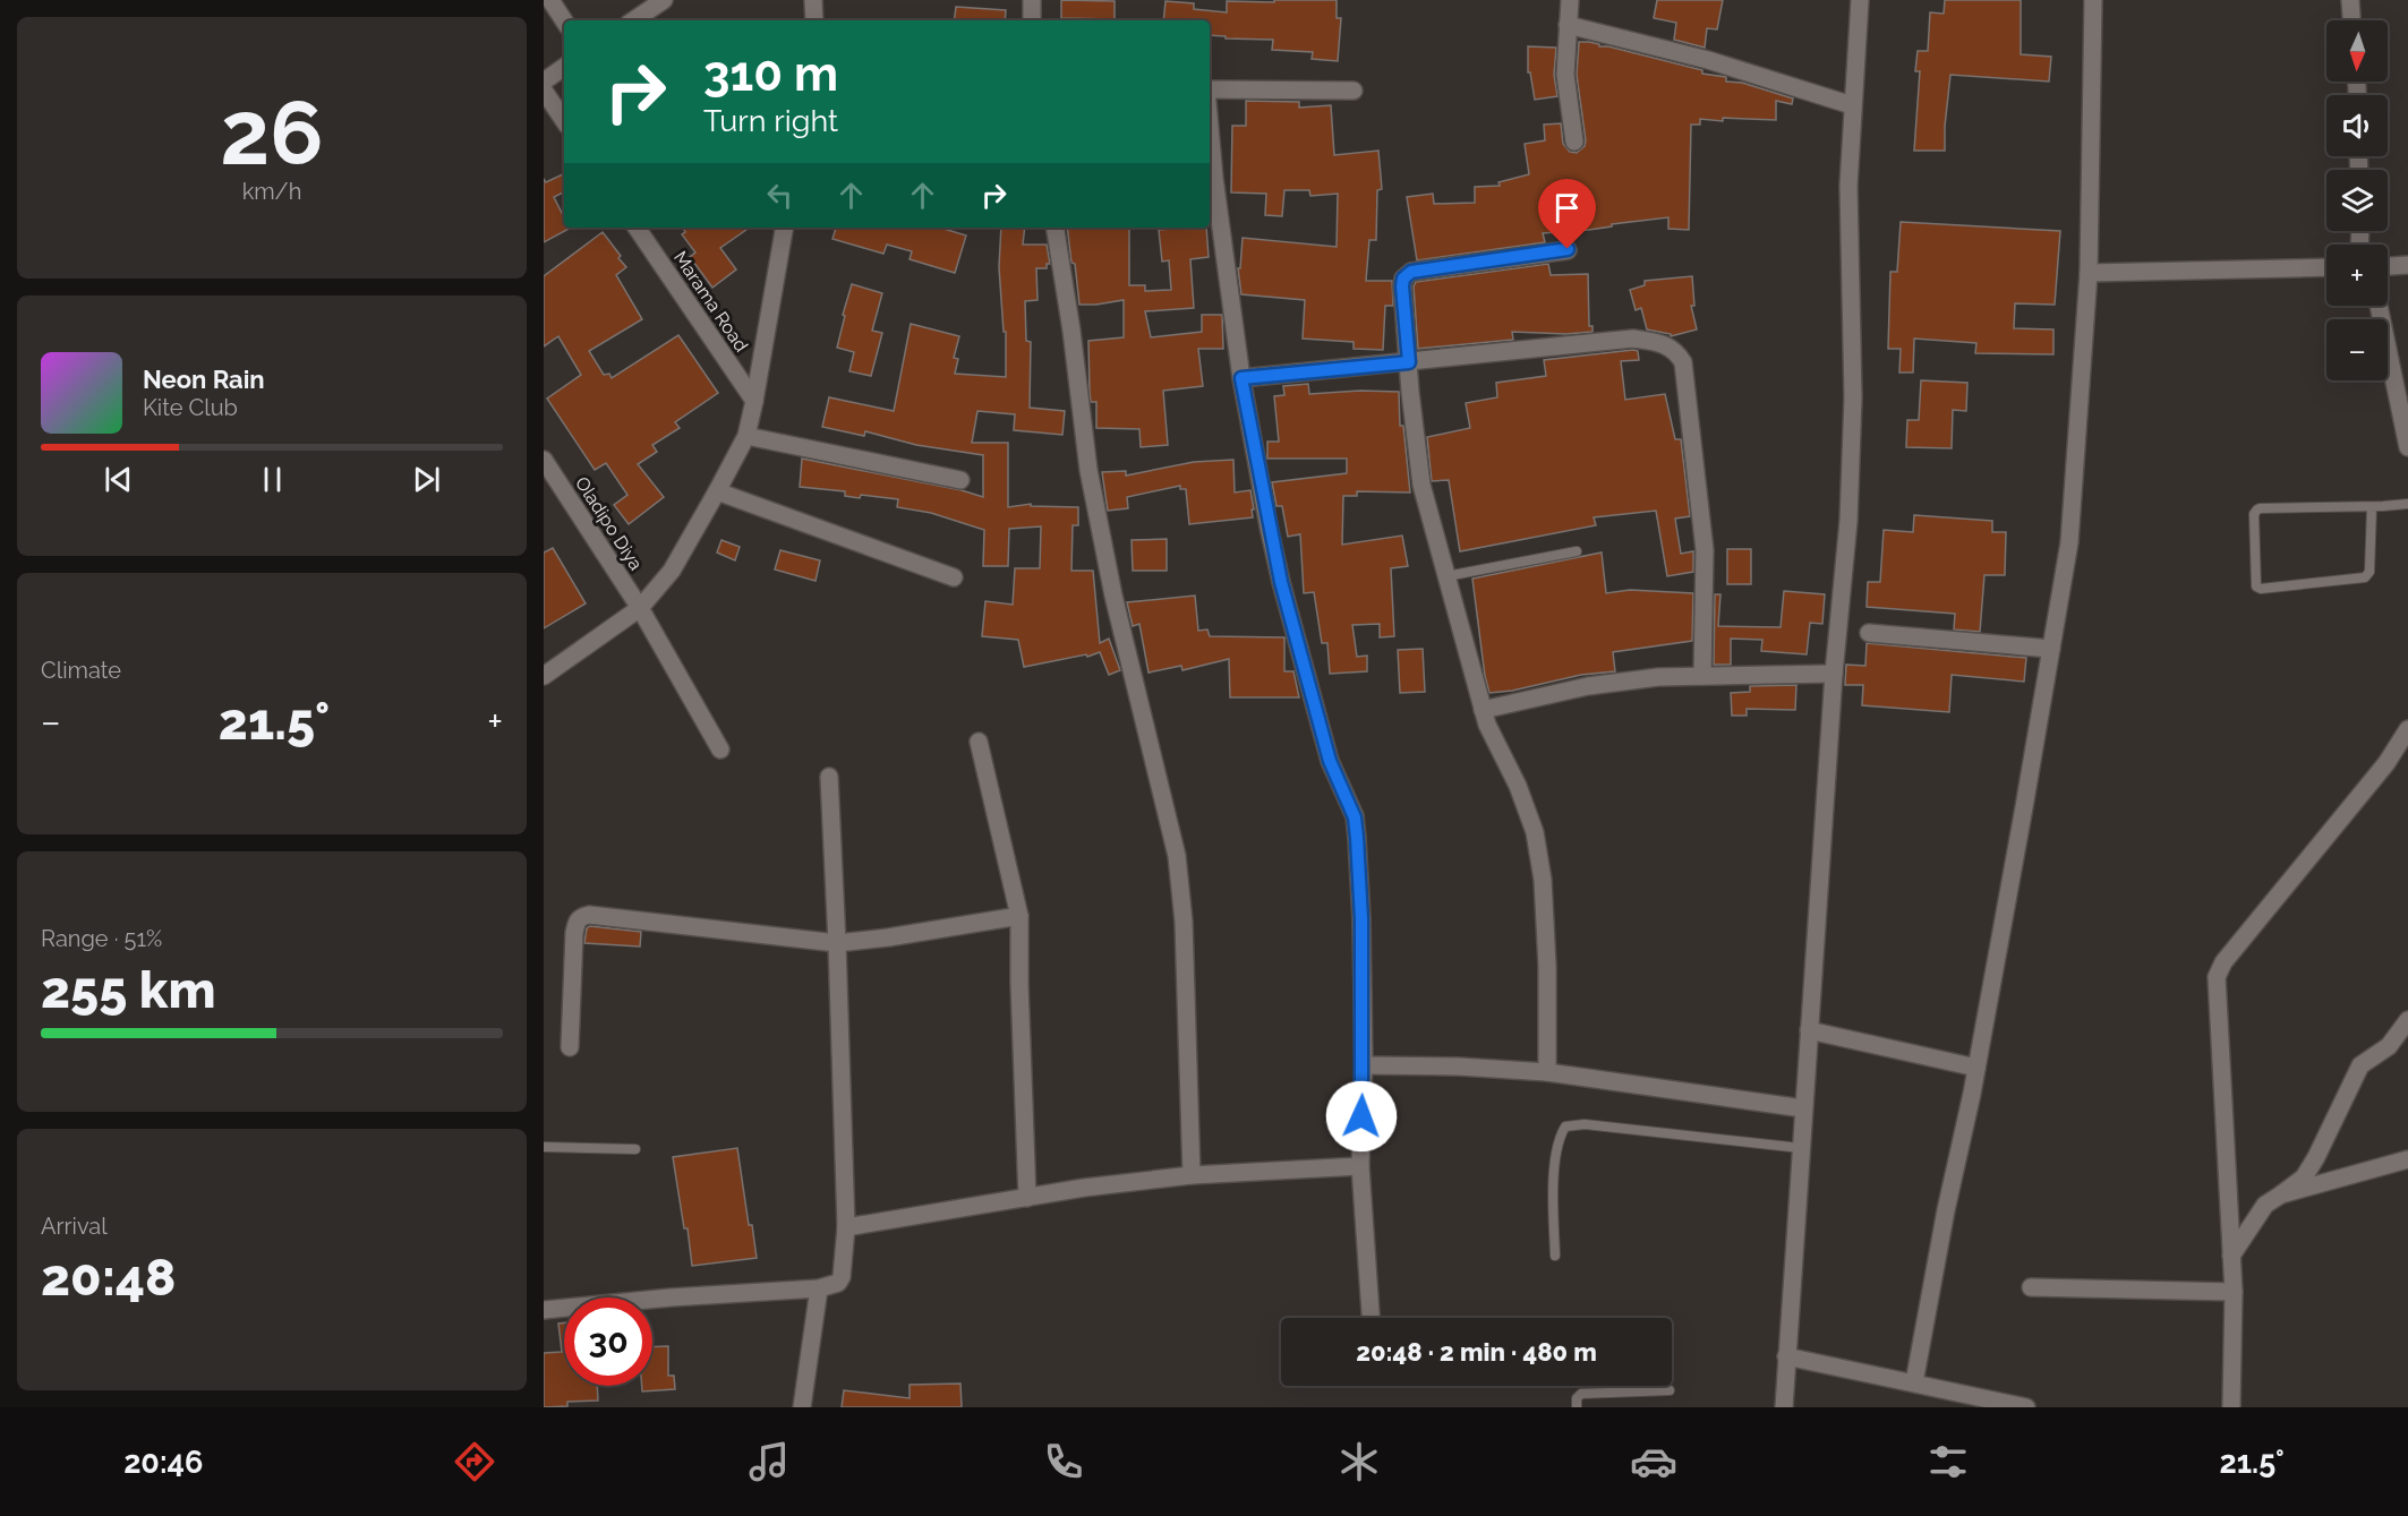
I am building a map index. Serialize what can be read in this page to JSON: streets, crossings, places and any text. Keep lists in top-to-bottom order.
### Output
{
  "streets": {
    "street": ["Marama Road", "Oladipo Diya"]
  },
  "north": "bottom",
  "page": {
    "tile": [
      ["26", "km/h"],
      "Climate",
      ["Range · 51%", "255 km"],
      ["Arrival", "20:48"]
    ],
    "map_buttons": ["+", "−"],
    "turn": ["310 m", "Turn right"],
    "song": ["Neon Rain", "Kite Club"],
    "heat": ["−", "21.5°", "+"],
    "limit": "30",
    "trip": "20:48 · 2 min · 480 m",
    "tabs": ["20:46", "21.5°"]
  }
}
